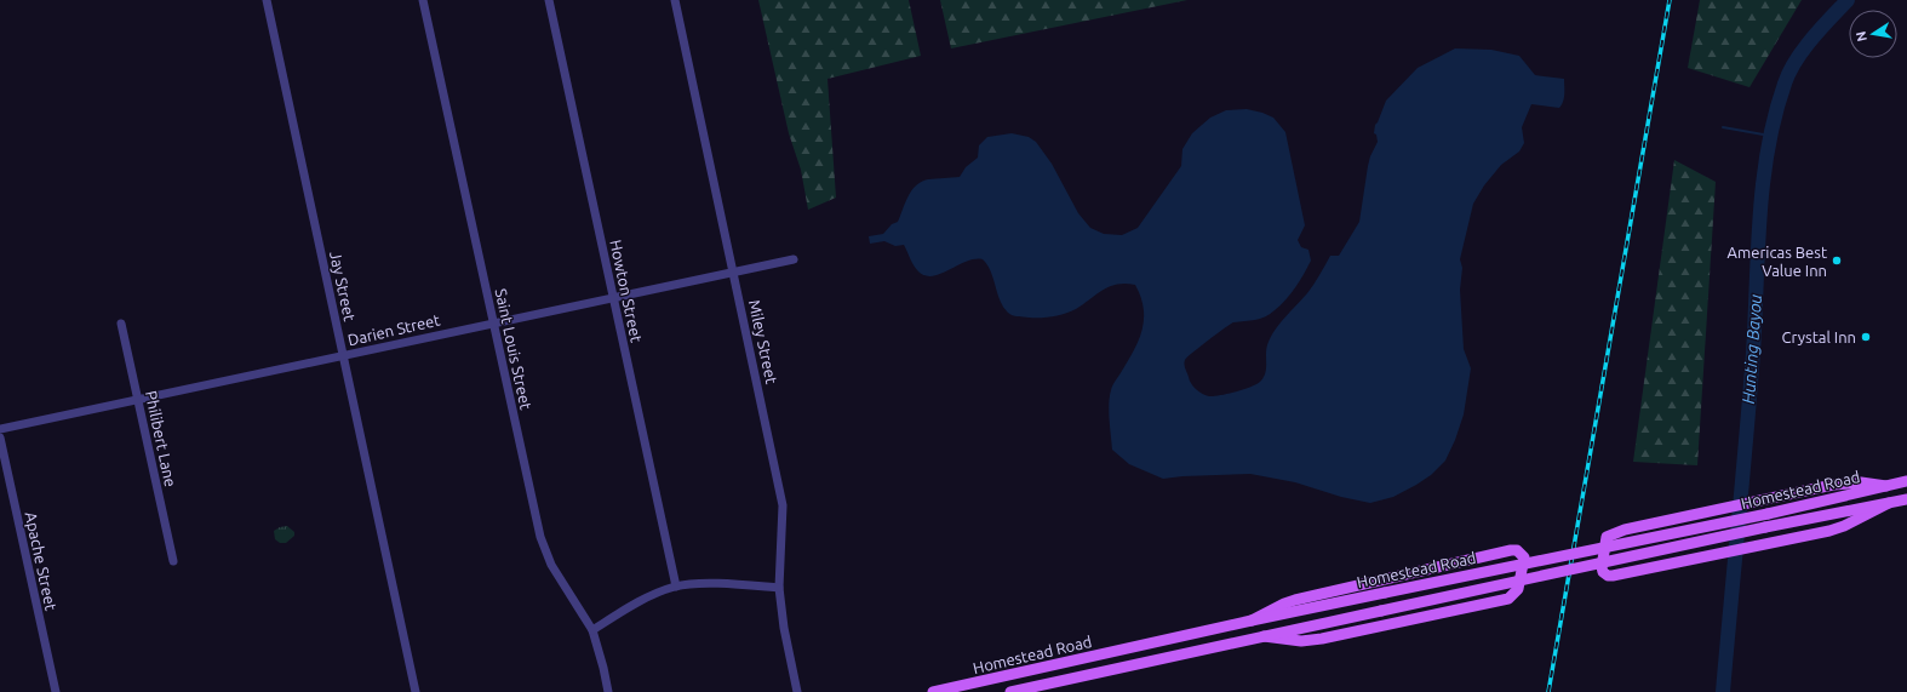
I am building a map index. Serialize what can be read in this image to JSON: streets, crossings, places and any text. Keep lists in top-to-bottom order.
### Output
{
  "streets": {
    "main road": ["Homestead Road"],
    "street": [
      "Jay Street",
      "Howton Street",
      "Darien Street",
      "Miley Street",
      "Saint Louis Street",
      "Philibert Lane",
      "Apache Street"
    ]
  },
  "crossings": [
    ["Jay Street", "Darien Street"],
    ["Howton Street", "Darien Street"],
    ["Darien Street", "Miley Street"],
    ["Darien Street", "Saint Louis Street"],
    ["Darien Street", "Philibert Lane"]
  ],
  "water": ["Hunting Bayou"],
  "places": ["Americas Best Value Inn", "Crystal Inn"],
  "north": "left"
}
